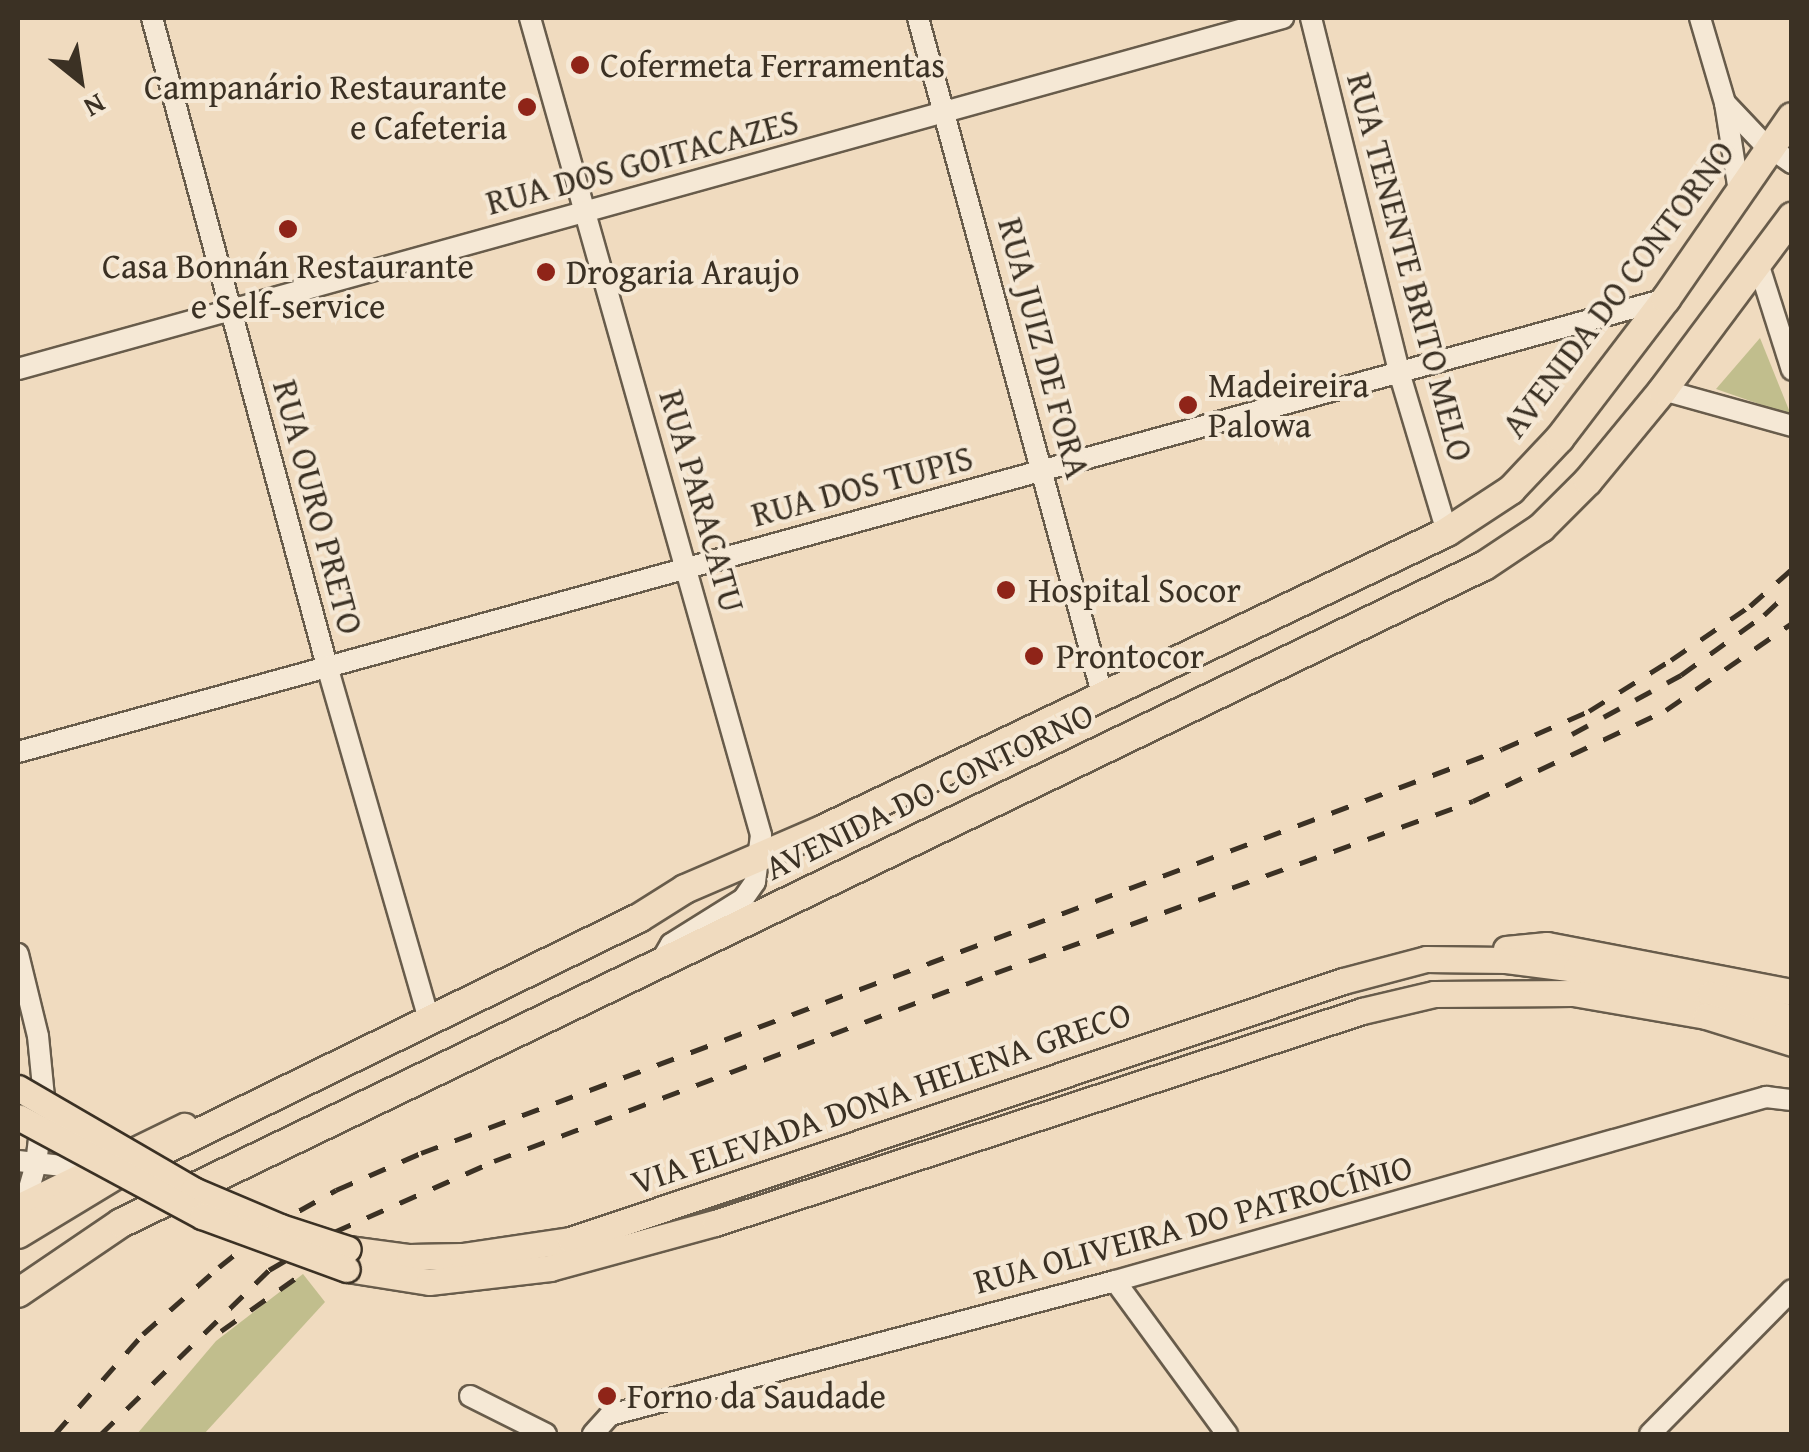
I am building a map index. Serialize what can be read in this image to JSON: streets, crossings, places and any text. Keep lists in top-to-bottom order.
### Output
{
  "streets": {
    "highway": ["AVENIDA DO CONTORNO"],
    "main road": ["VIA ELEVADA DONA HELENA GRECO"],
    "street": [
      "RUA DOS GOITACAZES",
      "RUA TENENTE BRITO MELO",
      "RUA JUIZ DE FORA",
      "RUA DOS TUPIS",
      "RUA PARACATU",
      "RUA OURO PRETO",
      "RUA OLIVEIRA DO PATROCÍNIO"
    ]
  },
  "crossings": [
    ["RUA DOS GOITACAZES", "RUA JUIZ DE FORA"],
    ["RUA DOS GOITACAZES", "RUA PARACATU"],
    ["RUA DOS GOITACAZES", "RUA OURO PRETO"],
    ["RUA TENENTE BRITO MELO", "AVENIDA DO CONTORNO"],
    ["RUA TENENTE BRITO MELO", "RUA DOS TUPIS"],
    ["AVENIDA DO CONTORNO", "RUA JUIZ DE FORA"],
    ["AVENIDA DO CONTORNO", "RUA DOS TUPIS"],
    ["AVENIDA DO CONTORNO", "RUA PARACATU"],
    ["AVENIDA DO CONTORNO", "RUA OURO PRETO"],
    ["RUA JUIZ DE FORA", "RUA DOS TUPIS"],
    ["RUA DOS TUPIS", "RUA PARACATU"],
    ["RUA DOS TUPIS", "RUA OURO PRETO"]
  ],
  "places": [
    "Cofermeta Ferramentas",
    "Campanário Restaurante e Cafeteria",
    "Casa Bonnán Restaurante e Self-service",
    "Drogaria Araujo",
    "Madeireira Palowa",
    "Hospital Socor",
    "Prontocor",
    "Forno da Saudade"
  ],
  "north": "bottom right"
}
